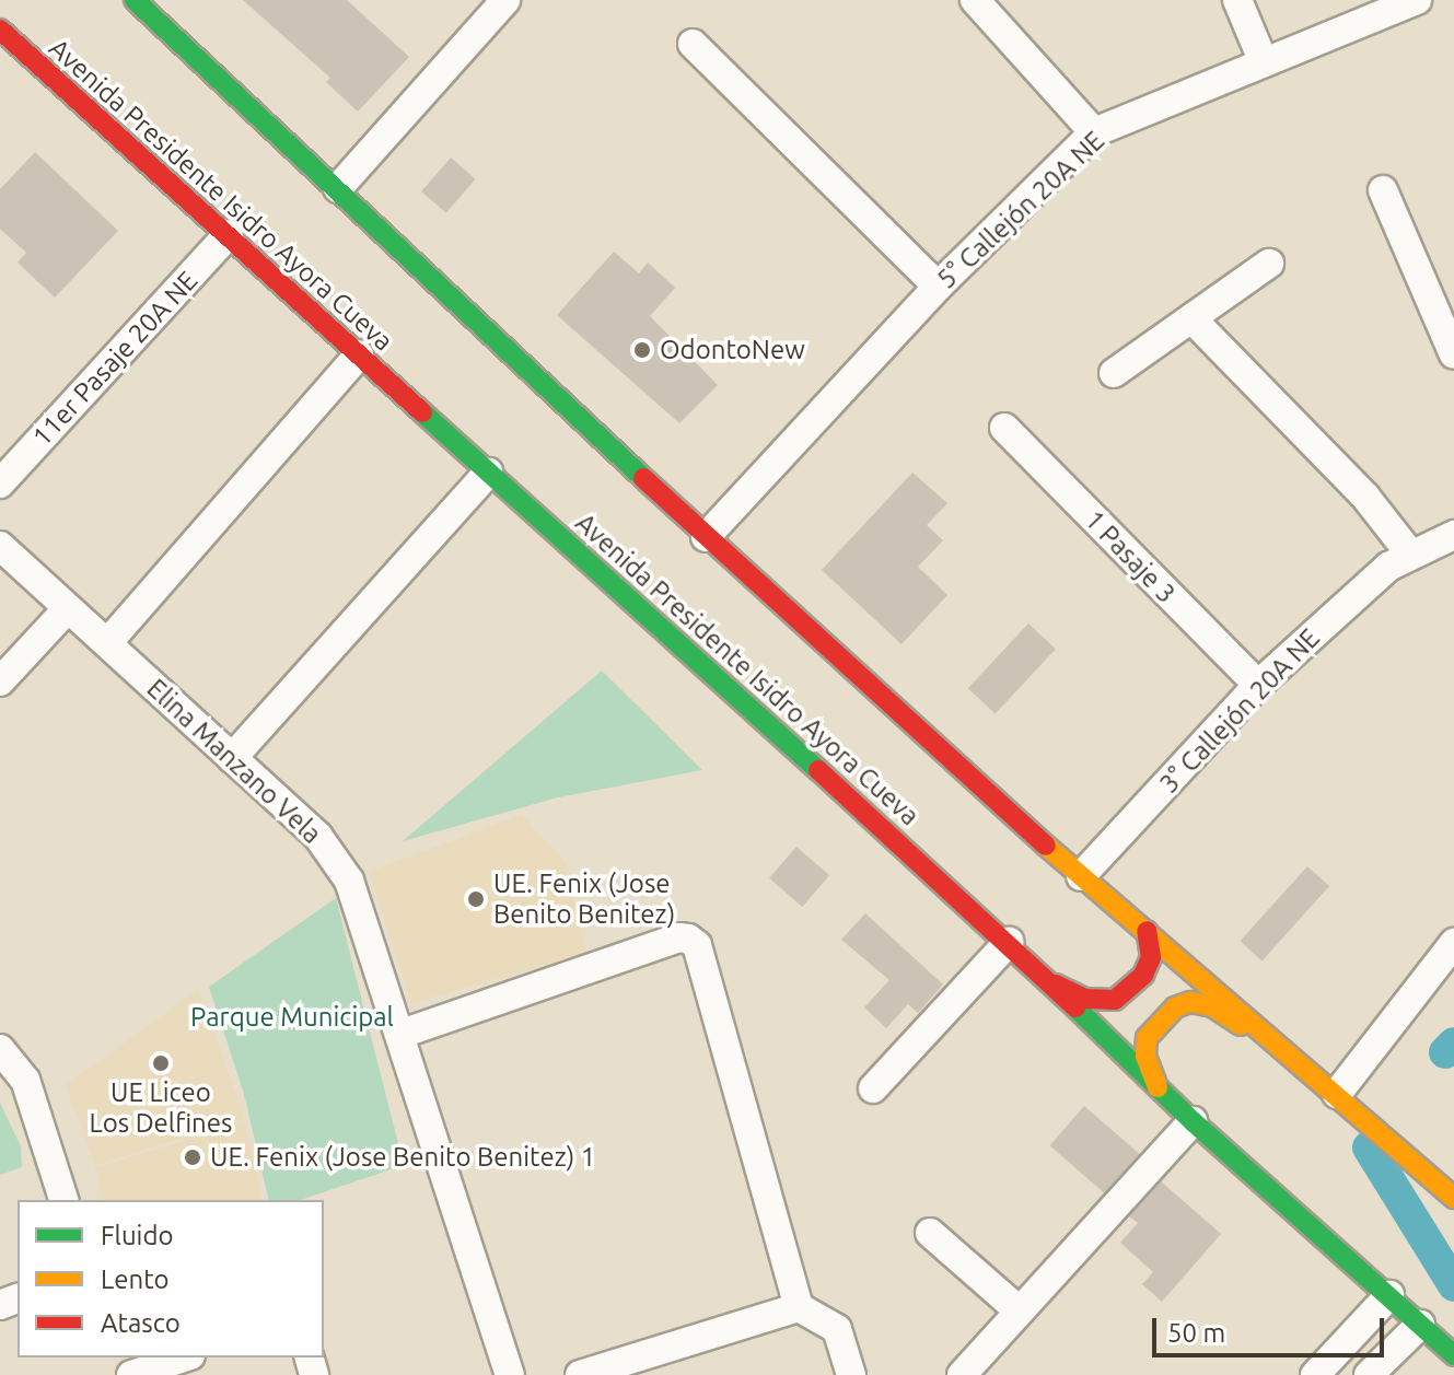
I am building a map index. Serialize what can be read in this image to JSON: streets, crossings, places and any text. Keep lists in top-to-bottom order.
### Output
{
  "streets": {
    "main road": ["Avenida Presidente Isidro Ayora Cueva"],
    "street": [
      "5° Callejón 20A NE",
      "11er Pasaje 20A NE",
      "1 Pasaje 3",
      "3° Callejón 20A NE",
      "Elina Manzano Vela"
    ]
  },
  "crossings": [
    ["Avenida Presidente Isidro Ayora Cueva", "11er Pasaje 20A NE"],
    ["1 Pasaje 3", "3° Callejón 20A NE"]
  ],
  "parks": ["Parque Municipal"],
  "places": [
    "OdontoNew",
    "UE. Fenix (Jose Benito Benitez)",
    "UE Liceo Los Delfines",
    "UE. Fenix (Jose Benito Benitez) 1"
  ],
  "legend": ["Fluido", "Lento", "Atasco"],
  "scale_bar": "50 m"
}
